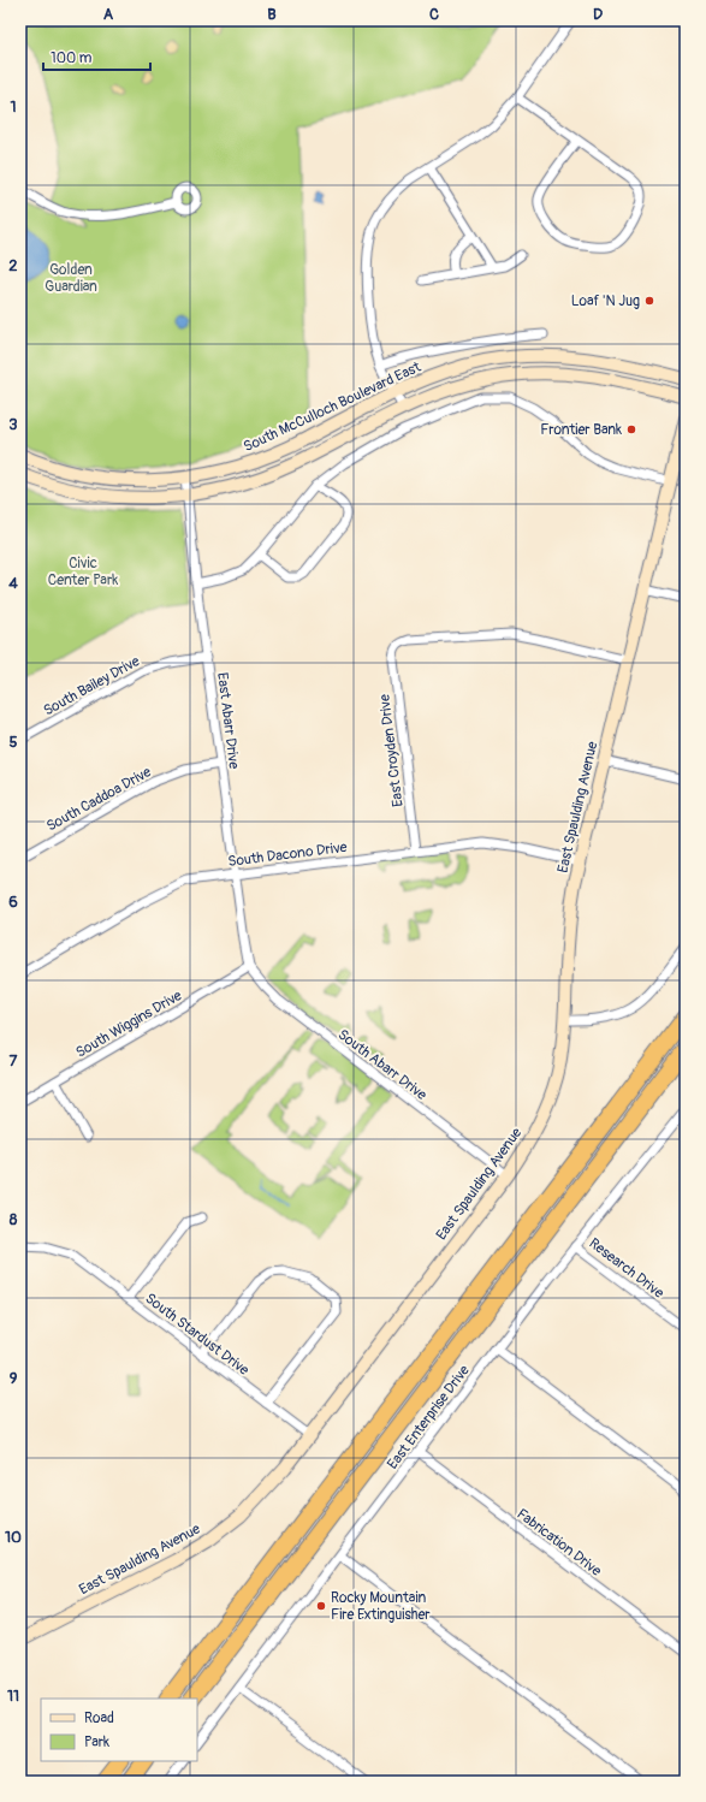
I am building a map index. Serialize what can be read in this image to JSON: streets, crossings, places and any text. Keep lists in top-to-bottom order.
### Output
{
  "streets": {
    "street": [
      "South McCulloch Boulevard East",
      "South Bailey Drive",
      "East Abarr Drive",
      "East Croyden Drive",
      "South Caddoa Drive",
      "East Spaulding Avenue",
      "South Dacono Drive",
      "South Wiggins Drive",
      "South Abarr Drive",
      "Research Drive",
      "South Stardust Drive",
      "East Enterprise Drive",
      "Fabrication Drive"
    ]
  },
  "crossings": [
    ["South McCulloch Boulevard East", "East Abarr Drive"],
    ["South Bailey Drive", "East Abarr Drive"],
    ["East Abarr Drive", "South Caddoa Drive"],
    ["East Abarr Drive", "South Dacono Drive"],
    ["East Abarr Drive", "South Wiggins Drive"],
    ["East Abarr Drive", "South Abarr Drive"],
    ["East Croyden Drive", "East Spaulding Avenue"],
    ["East Croyden Drive", "South Dacono Drive"],
    ["East Spaulding Avenue", "South Dacono Drive"],
    ["East Spaulding Avenue", "South Abarr Drive"],
    ["East Spaulding Avenue", "South Stardust Drive"],
    ["South Wiggins Drive", "South Abarr Drive"],
    ["Research Drive", "East Enterprise Drive"],
    ["East Enterprise Drive", "Fabrication Drive"]
  ],
  "parks": ["Golden Guardian", "Civic Center Park"],
  "places": ["Loaf 'N Jug", "Frontier Bank", "Rocky Mountain Fire Extinguisher"],
  "legend": ["Road", "Park"],
  "scale_bar": "100 m",
  "grid": {
    "columns": [
      "A",
      "B",
      "C",
      "D"
    ],
    "rows": [
      "1",
      "2",
      "3",
      "4",
      "5",
      "6",
      "7",
      "8",
      "9",
      "10",
      "11"
    ]
  }
}
